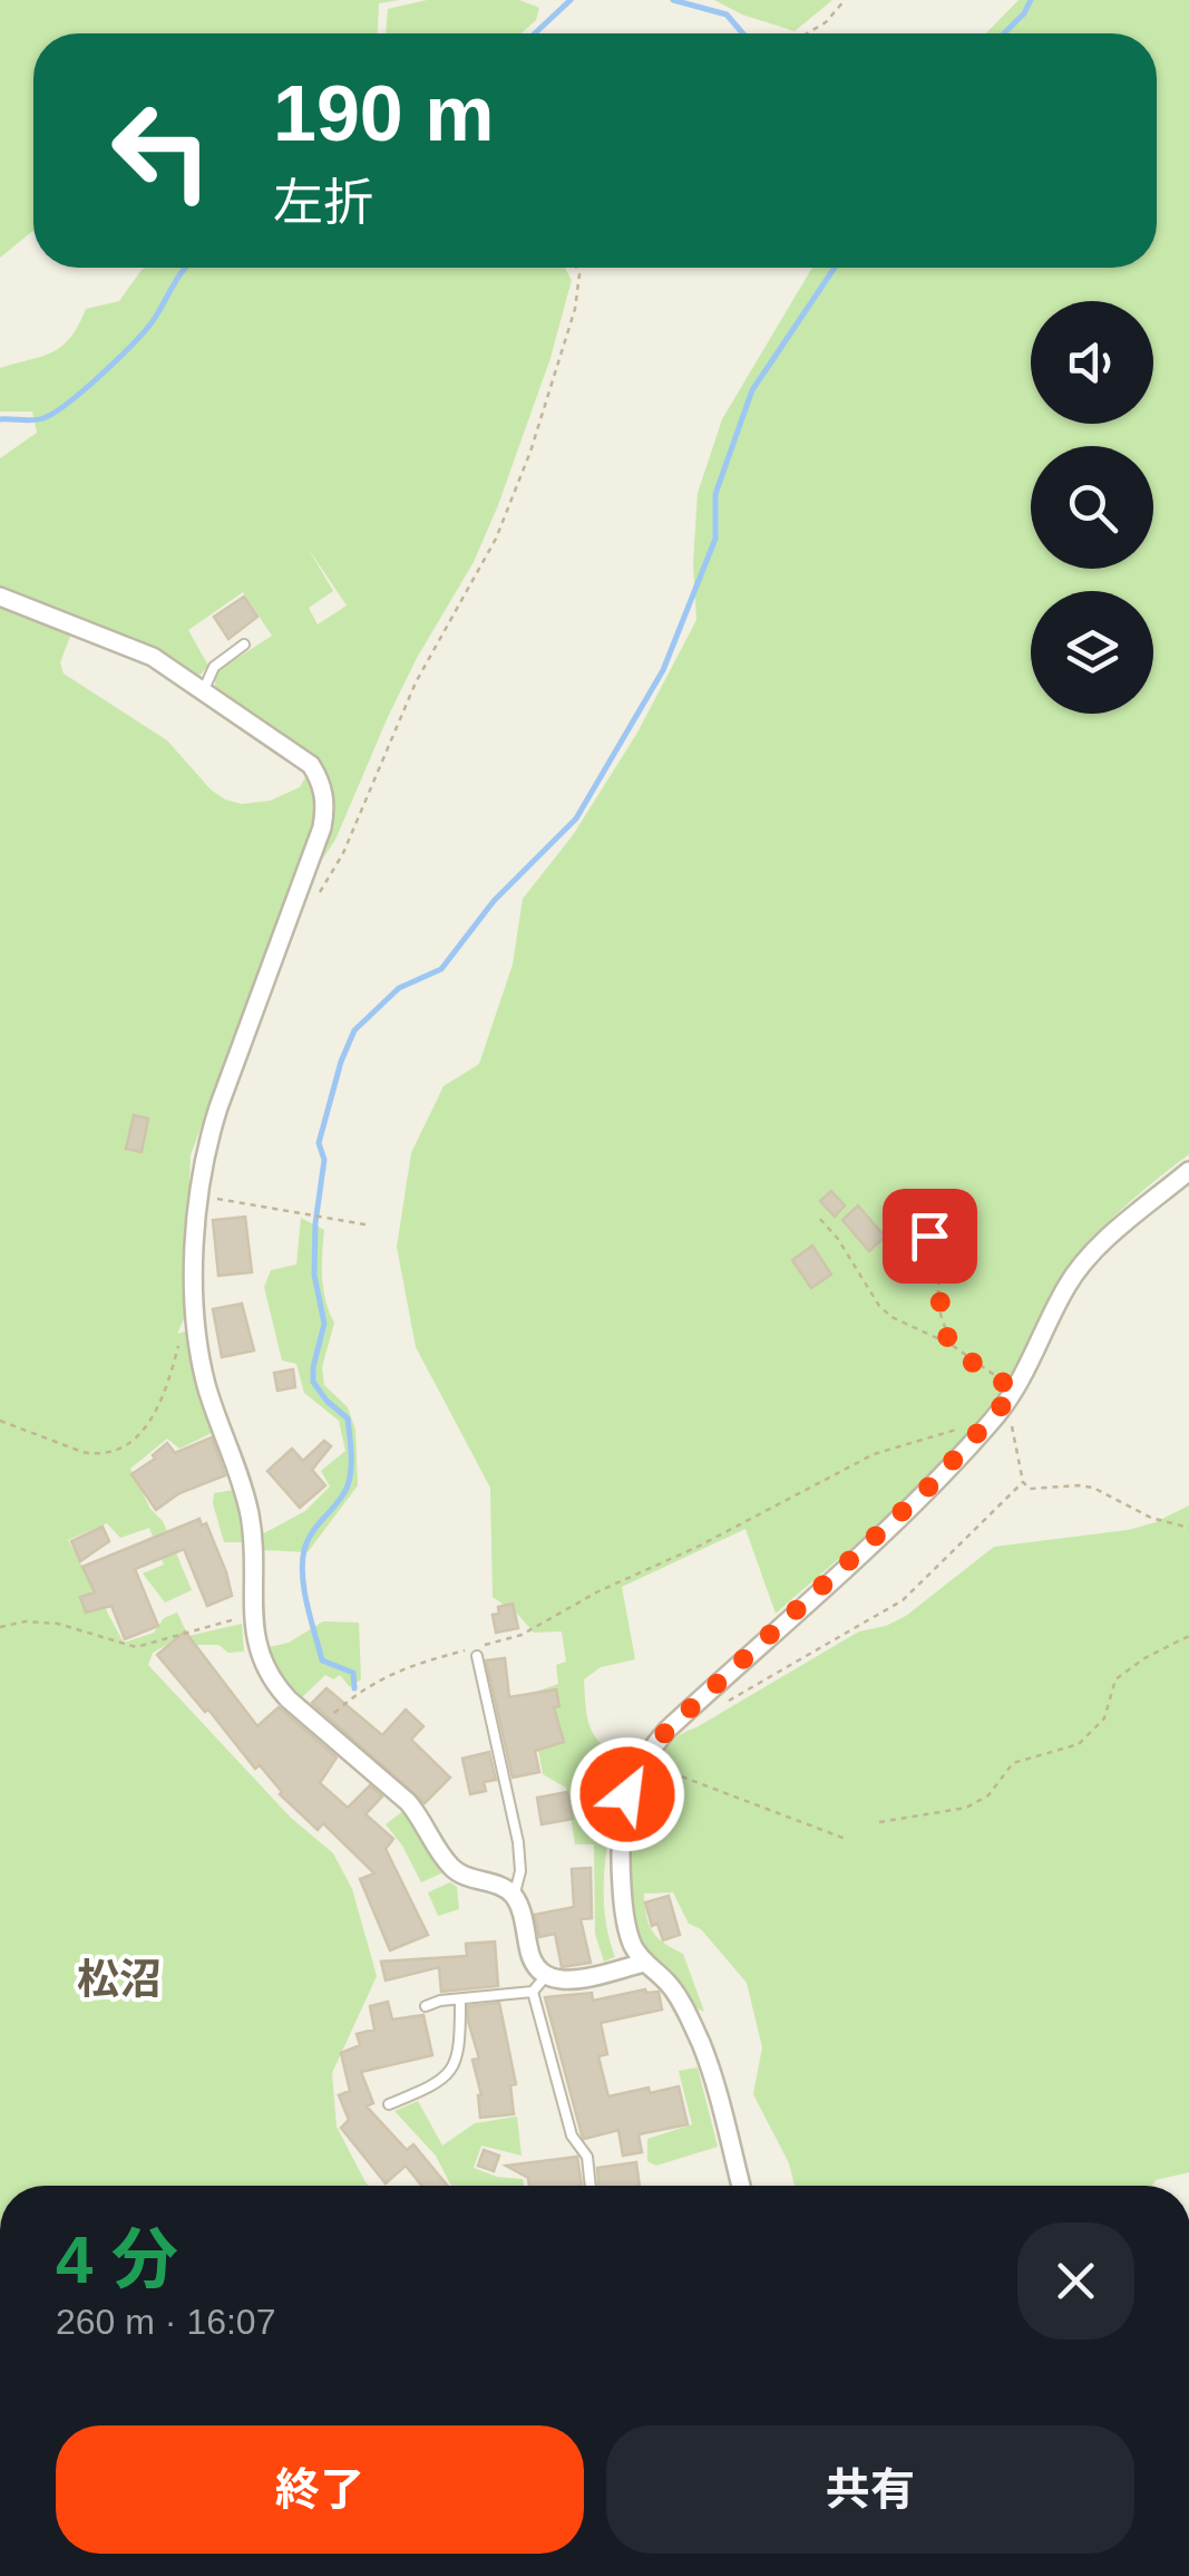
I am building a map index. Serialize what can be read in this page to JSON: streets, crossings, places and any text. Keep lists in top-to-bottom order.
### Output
{
  "districts": ["松沼"],
  "page": {
    "turn": ["190 m", "左折"],
    "heading": ["4 分", "260 m · 16:07"],
    "buttons": ["終了", "共有"]
  }
}
